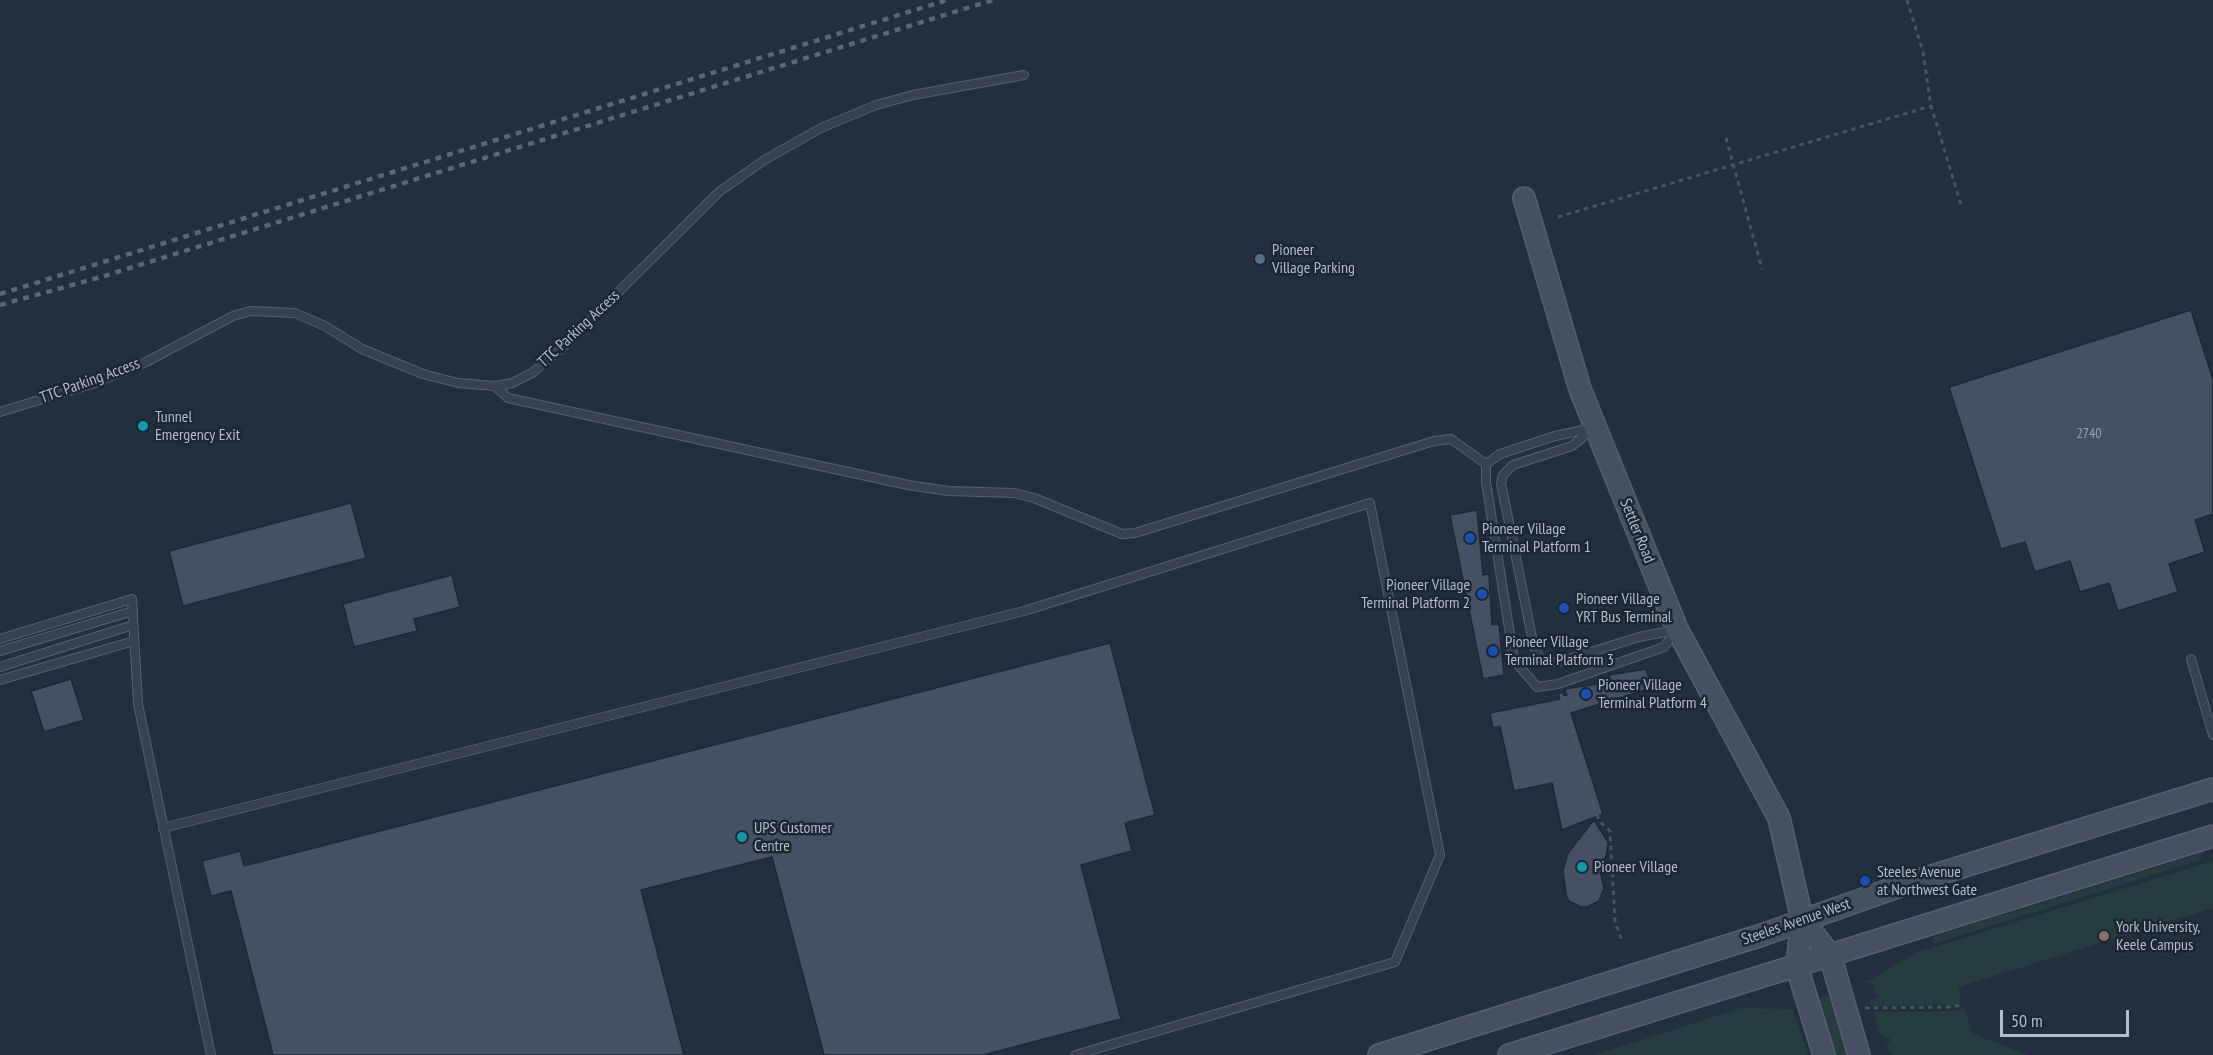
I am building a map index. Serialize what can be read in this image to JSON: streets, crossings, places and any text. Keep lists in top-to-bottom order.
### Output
{
  "streets": {
    "main road": ["Settler Road", "Steeles Avenue West"],
    "lane": ["TTC Parking Access"]
  },
  "crossings": [
    ["Settler Road", "Steeles Avenue West"]
  ],
  "places": [
    "Pioneer Village Parking",
    "Tunnel Emergency Exit",
    "Pioneer Village Terminal Platform 1",
    "Pioneer Village Terminal Platform 2",
    "Pioneer Village YRT Bus Terminal",
    "Pioneer Village Terminal Platform 3",
    "Pioneer Village Terminal Platform 4",
    "UPS Customer Centre",
    "Pioneer Village",
    "Steeles Avenue at Northwest Gate",
    "York University, Keele Campus"
  ],
  "house_numbers": ["2740"],
  "scale_bar": "50 m"
}
